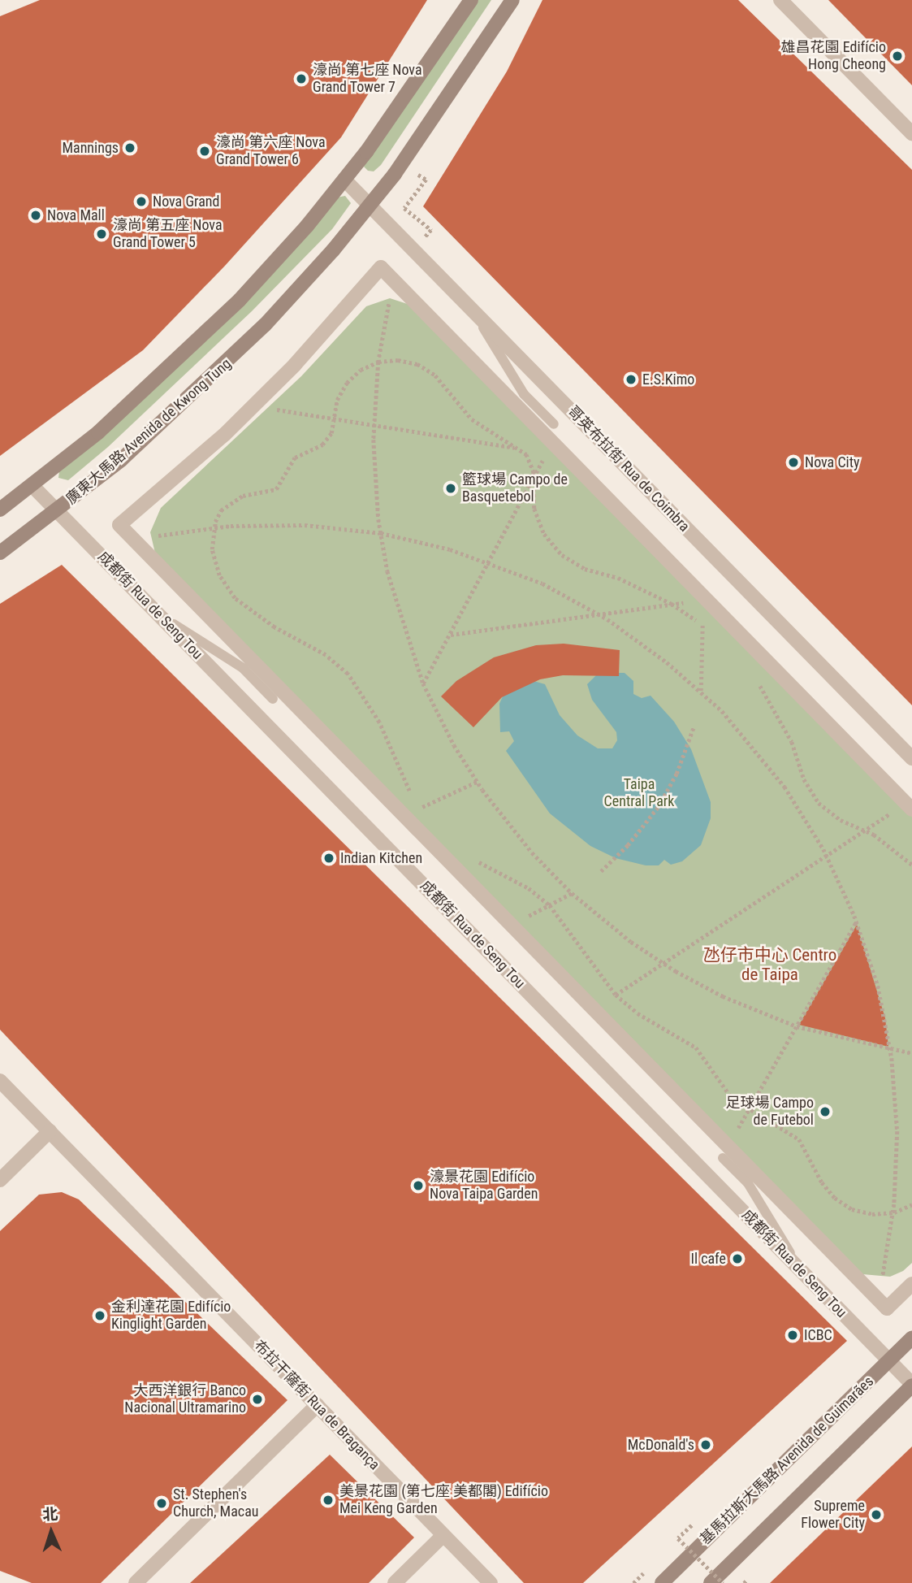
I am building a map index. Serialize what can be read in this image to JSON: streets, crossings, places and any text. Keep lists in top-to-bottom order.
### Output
{
  "streets": {
    "main road": ["廣東大馬路 Avenida de Kwong Tung", "基馬拉斯大馬路 Avenida de Guimarães"],
    "street": ["哥英布拉街 Rua de Coimbra", "成都街 Rua de Seng Tou", "布拉干薩街 Rua de Bragança"]
  },
  "crossings": [
    ["廣東大馬路 Avenida de Kwong Tung", "哥英布拉街 Rua de Coimbra"],
    ["廣東大馬路 Avenida de Kwong Tung", "成都街 Rua de Seng Tou"],
    ["成都街 Rua de Seng Tou", "基馬拉斯大馬路 Avenida de Guimarães"]
  ],
  "districts": ["氹仔市中心 Centro de Taipa"],
  "parks": ["Taipa Central Park"],
  "places": [
    "雄昌花園 Edifício Hong Cheong",
    "濠尚 第七座 Nova Grand Tower 7",
    "Mannings",
    "濠尚 第六座 Nova Grand Tower 6",
    "Nova Grand",
    "Nova Mall",
    "濠尚 第五座 Nova Grand Tower 5",
    "E.S.Kimo",
    "Nova City",
    "籃球場 Campo de Basquetebol",
    "Indian Kitchen",
    "足球場 Campo de Futebol",
    "濠景花園 Edifício Nova Taipa Garden",
    "Il cafe",
    "金利達花園 Edifício Kinglight Garden",
    "ICBC",
    "大西洋銀行 Banco Nacional Ultramarino",
    "McDonald's",
    "美景花園 (第七座 美都閣) Edifício Mei Keng Garden",
    "St. Stephen's Church, Macau",
    "Supreme Flower City"
  ],
  "north": "top"
}
